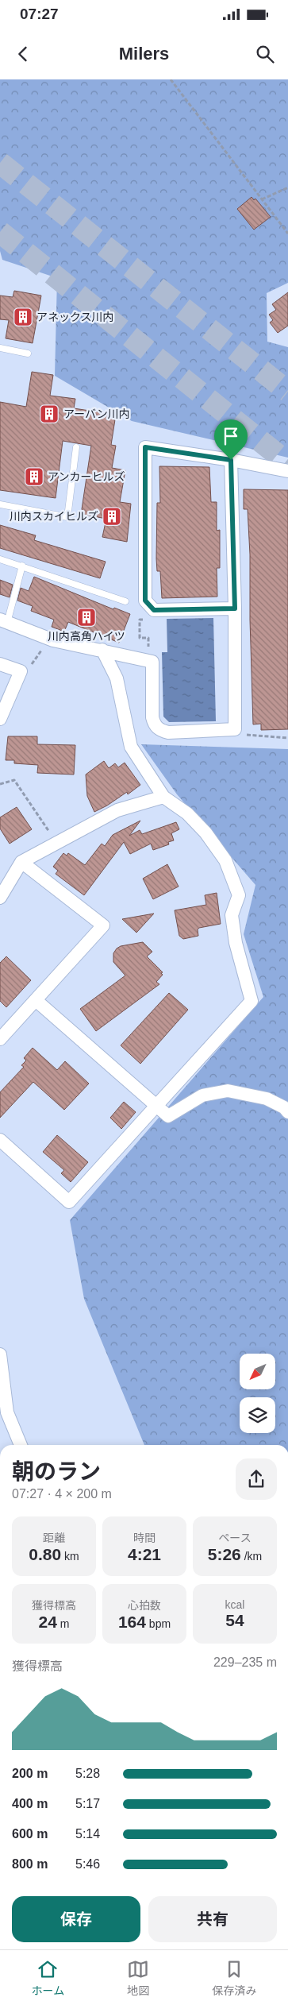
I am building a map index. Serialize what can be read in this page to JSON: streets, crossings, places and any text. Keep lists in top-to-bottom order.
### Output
{
  "places": {
    "building": [
      "アネックス川内",
      "アーバン川内",
      "アンカーヒルズ",
      "川内スカイヒルズ",
      "川内高角ハイツ"
    ]
  },
  "north": "bottom left",
  "page": {
    "status": "07:27",
    "header": "Milers",
    "heading": ["朝のラン", "07:27 · 4 × 200 m"],
    "stats": [
      ["距離", "0.80 km"],
      ["時間", "4:21"],
      ["ペース", "5:26 /km"],
      ["獲得標高", "24 m"],
      ["心拍数", "164 bpm"],
      ["kcal", "54"]
    ],
    "chart": ["獲得標高", "229–235 m"],
    "list": [
      {
        "name": "200 m",
        "note": "5:28"
      },
      {
        "name": "400 m",
        "note": "5:17"
      },
      {
        "name": "600 m",
        "note": "5:14"
      },
      {
        "name": "800 m",
        "note": "5:46"
      }
    ],
    "buttons": ["保存", "共有"],
    "tabs": ["ホーム", "地図", "保存済み"]
  }
}
